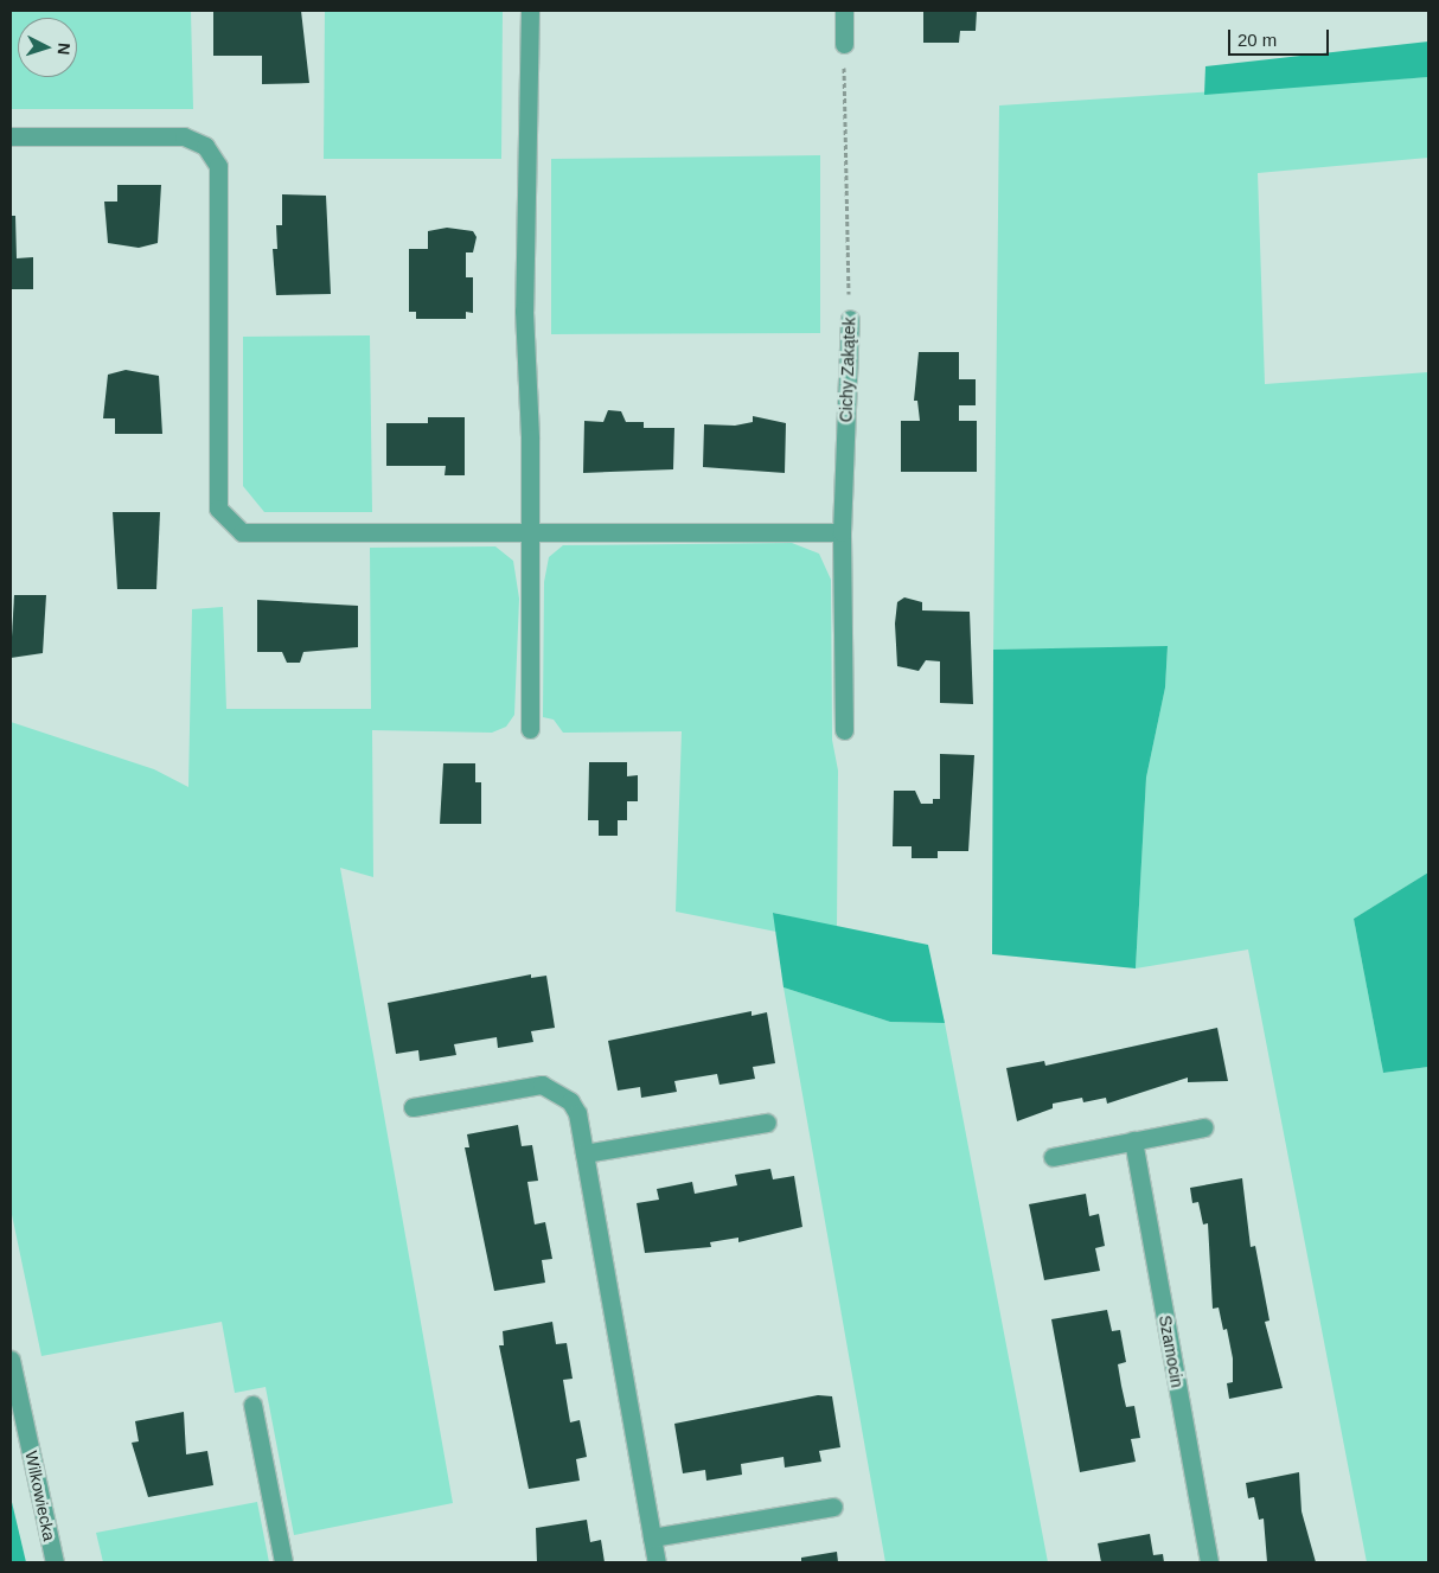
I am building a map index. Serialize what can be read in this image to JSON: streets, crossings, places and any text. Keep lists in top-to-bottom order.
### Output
{
  "streets": {
    "street": ["Cichy Zakątek", "Szamocin", "Wilkowiecka"]
  },
  "scale_bar": "20 m",
  "north": "right"
}
